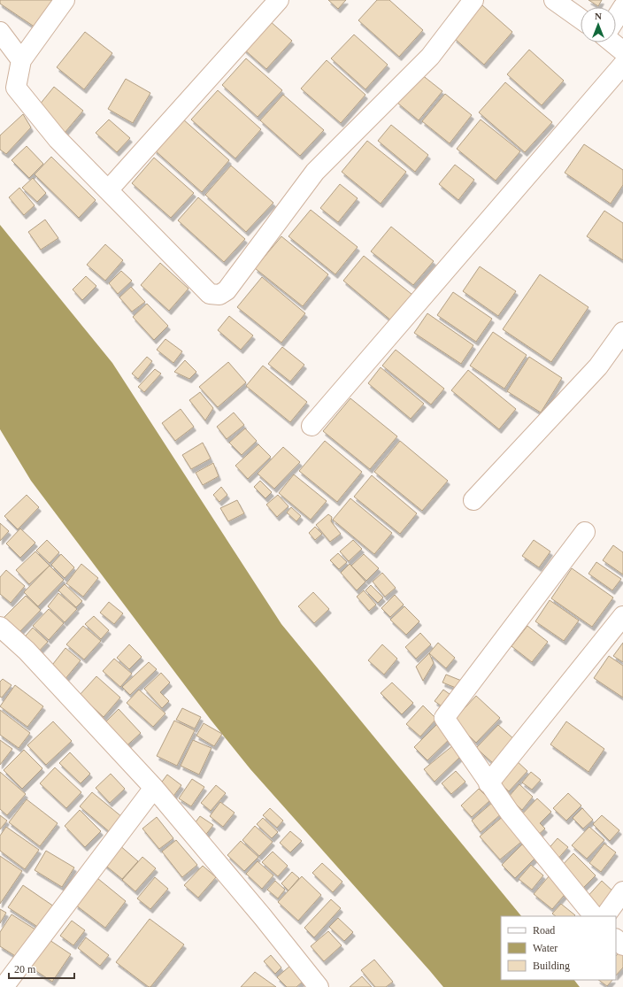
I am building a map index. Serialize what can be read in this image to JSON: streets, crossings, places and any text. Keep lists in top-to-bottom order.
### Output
{
  "legend": ["Road", "Water", "Building"],
  "scale_bar": "20 m",
  "north": "top"
}
